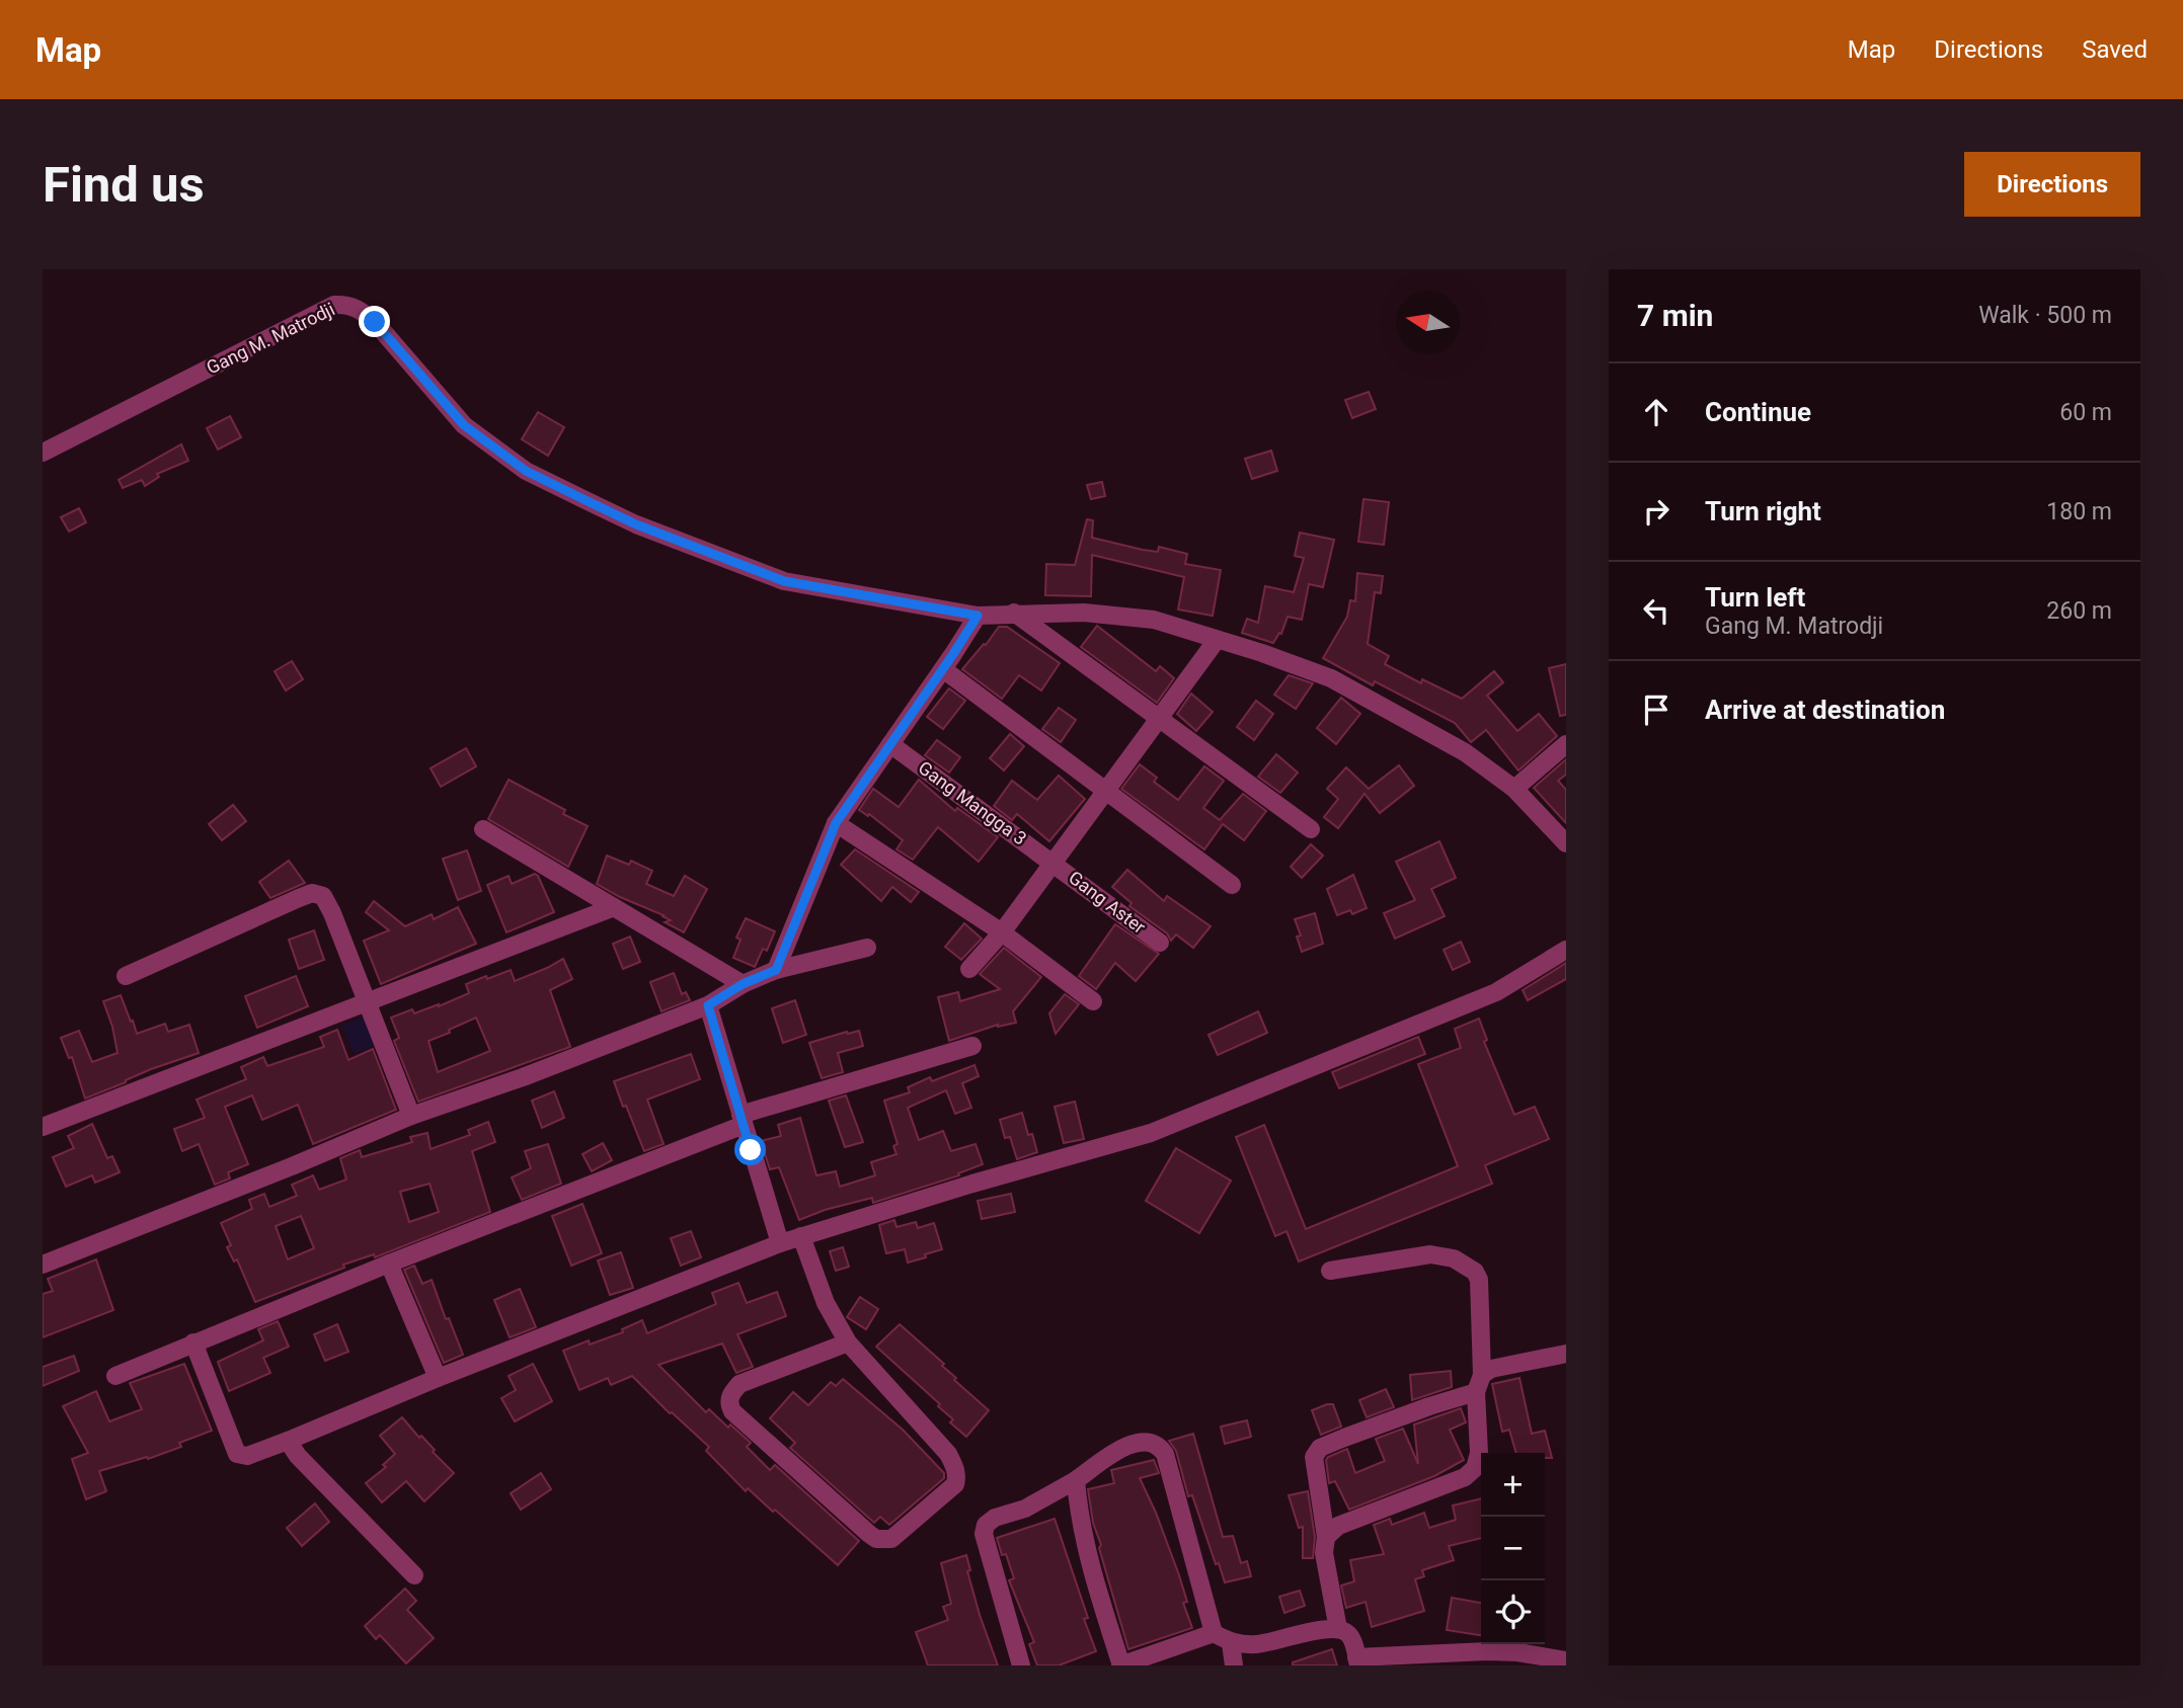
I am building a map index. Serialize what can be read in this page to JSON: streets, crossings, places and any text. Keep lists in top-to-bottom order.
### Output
{
  "streets": {
    "street": ["Gang M. Matrodji", "Gang Mangga 3", "Gang Aster"]
  },
  "crossings": [
    ["Gang Mangga 3", "Gang Aster"]
  ],
  "north": "left",
  "page": {
    "header": "Map",
    "nav": ["Map", "Directions", "Saved"],
    "buttons": "Directions",
    "title": "Find us",
    "heading": ["7 min", "Walk · 500 m"],
    "list": [
      ["Continue", "60 m"],
      ["Turn right", "180 m"],
      ["Turn left", "Gang M. Matrodji", "260 m"],
      "Arrive at destination"
    ],
    "map_buttons": ["+", "−"]
  }
}
